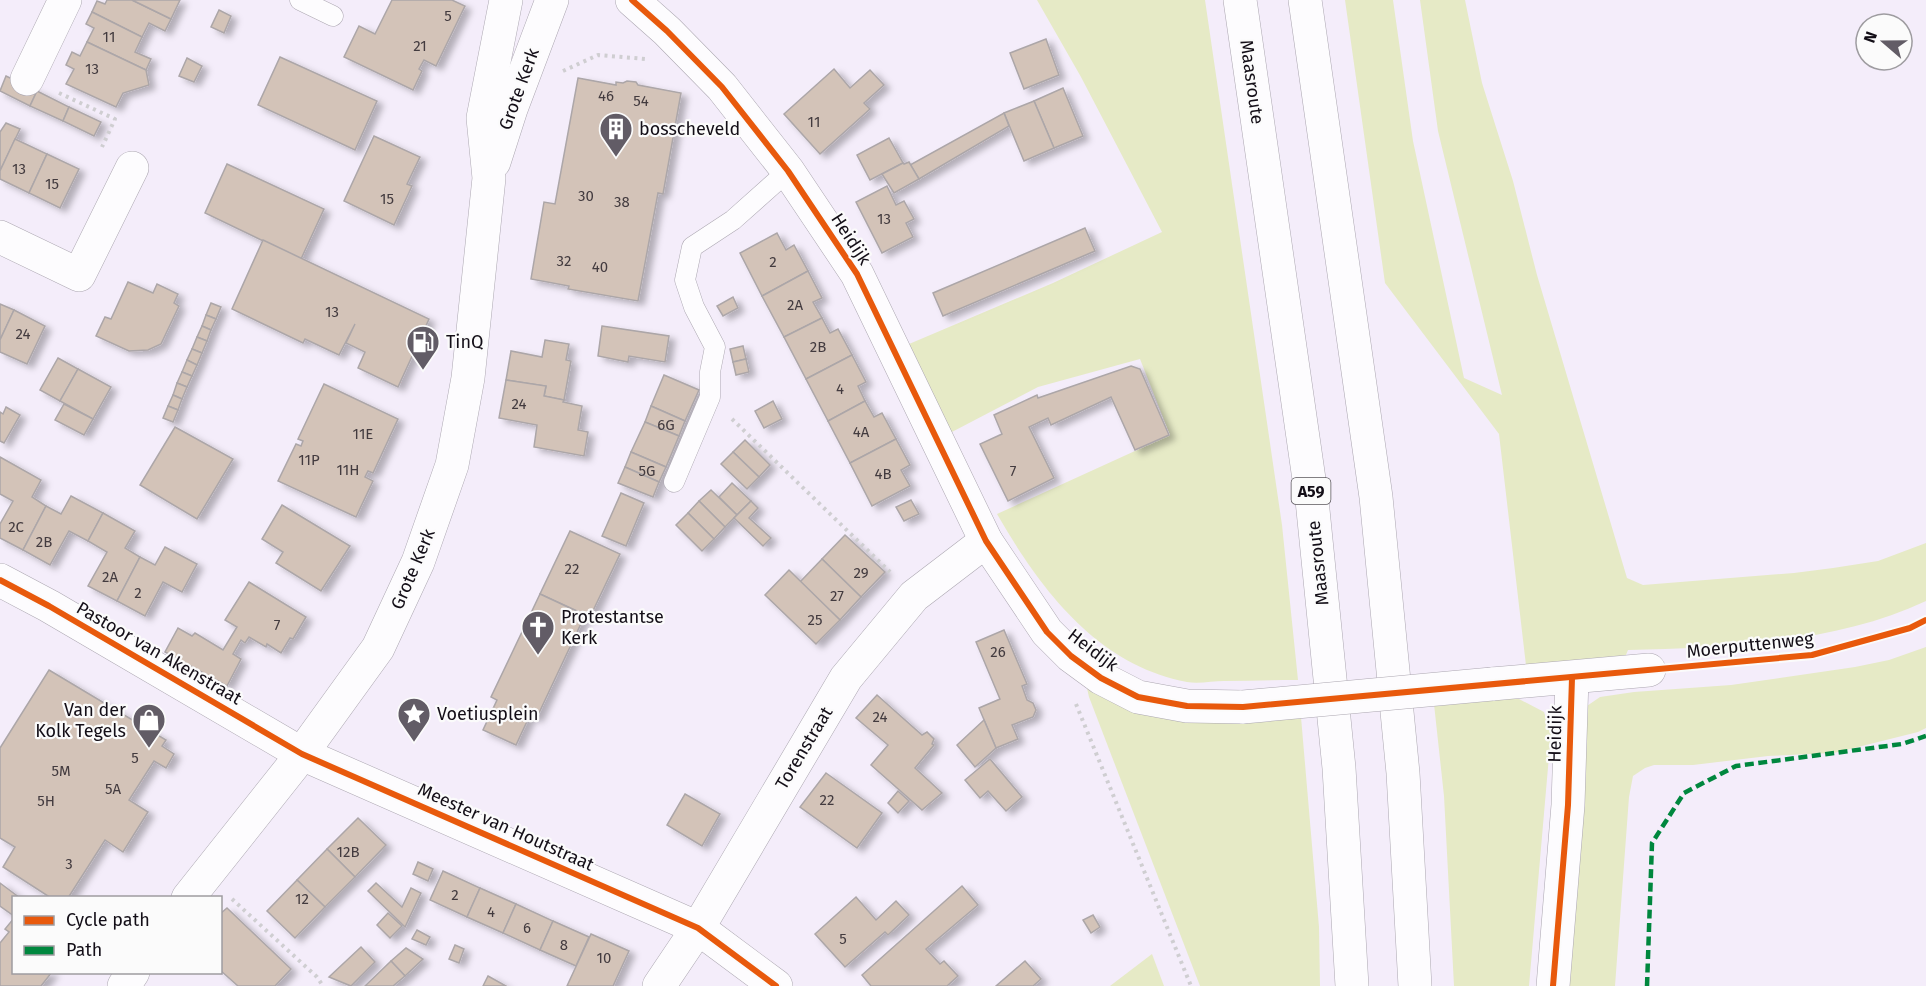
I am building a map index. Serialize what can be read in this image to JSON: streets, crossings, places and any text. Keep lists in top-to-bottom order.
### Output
{
  "streets": {
    "main road": [
      "Maasroute",
      "Grote Kerk",
      "Heidijk",
      "A59",
      "Pastoor van Akenstraat",
      "Torenstraat",
      "Meester van Houtstraat"
    ],
    "cycle path": ["Moerputtenweg"]
  },
  "crossings": [
    ["Grote Kerk", "Pastoor van Akenstraat"],
    ["Grote Kerk", "Meester van Houtstraat"],
    ["Heidijk", "Torenstraat"],
    ["Pastoor van Akenstraat", "Meester van Houtstraat"],
    ["Torenstraat", "Meester van Houtstraat"]
  ],
  "places": {
    "building": ["bosscheveld"],
    "fuel station": ["TinQ"],
    "church": ["Protestantse Kerk"],
    "place": ["Voetiusplein"],
    "shop": ["Van der Kolk Tegels"]
  },
  "house_numbers": [
    "5",
    "11",
    "21",
    "13",
    "46",
    "54",
    "11",
    "13",
    "15",
    "30",
    "15",
    "38",
    "13",
    "32",
    "2",
    "40",
    "2A",
    "13",
    "24",
    "2B",
    "4",
    "24",
    "6G",
    "4A",
    "11E",
    "11P",
    "11H",
    "5G",
    "7",
    "4B",
    "2C",
    "2B",
    "22",
    "29",
    "2A",
    "2",
    "27",
    "25",
    "7",
    "26",
    "24",
    "5",
    "5M",
    "5A",
    "22",
    "5H",
    "12B",
    "3",
    "2",
    "12",
    "4",
    "6",
    "5",
    "8",
    "10"
  ],
  "legend": ["Cycle path", "Path"],
  "north": "left"
}
